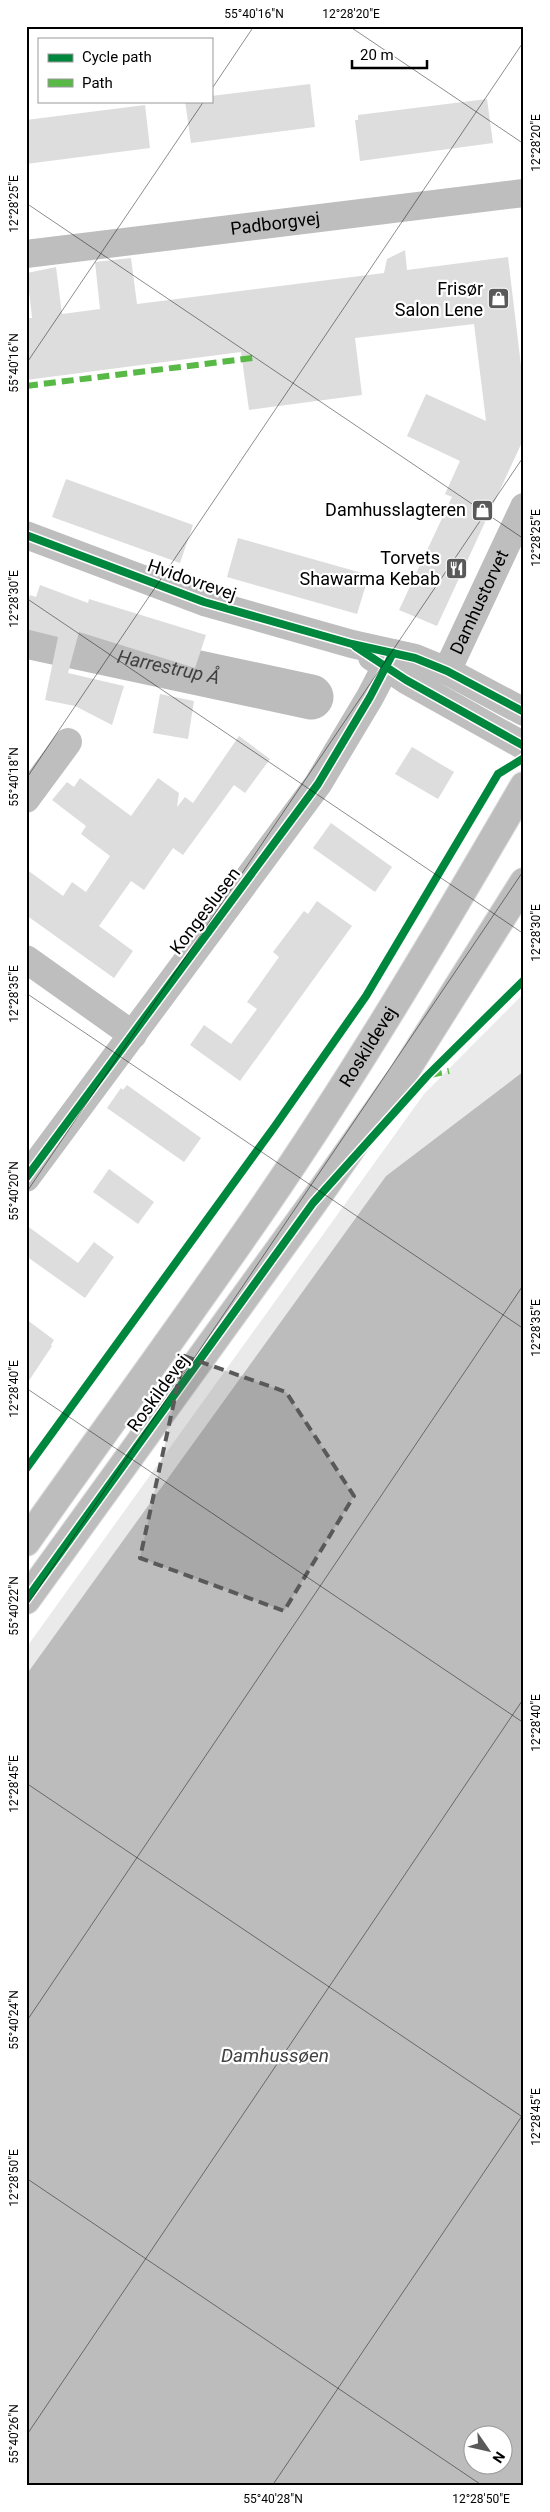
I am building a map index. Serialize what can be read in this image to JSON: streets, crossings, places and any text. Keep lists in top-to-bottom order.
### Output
{
  "streets": {
    "main road": ["Roskildevej"],
    "street": [
      "Padborgvej",
      "Hvidovrevej",
      "Damhustorvet",
      "Kongeslusen"
    ]
  },
  "crossings": [
    ["Hvidovrevej", "Damhustorvet"],
    ["Hvidovrevej", "Kongeslusen"]
  ],
  "water": ["Harrestrup Å", "Damhussøen"],
  "places": {
    "shop": ["Frisør Salon Lene", "Damhusslagteren"],
    "restaurant": ["Torvets Shawarma Kebab"]
  },
  "legend": ["Cycle path", "Path"],
  "scale_bar": "20 m",
  "north": "bottom right",
  "coordinates": [
    "55°40'16\"N",
    "12°28'20\"E",
    "12°28'25\"E",
    "12°28'30\"E",
    "55°40'18\"N",
    "12°28'35\"E",
    "55°40'20\"N",
    "12°28'40\"E",
    "55°40'22\"N",
    "12°28'45\"E",
    "55°40'24\"N",
    "12°28'50\"E",
    "55°40'26\"N",
    "55°40'28\"N"
  ]
}
